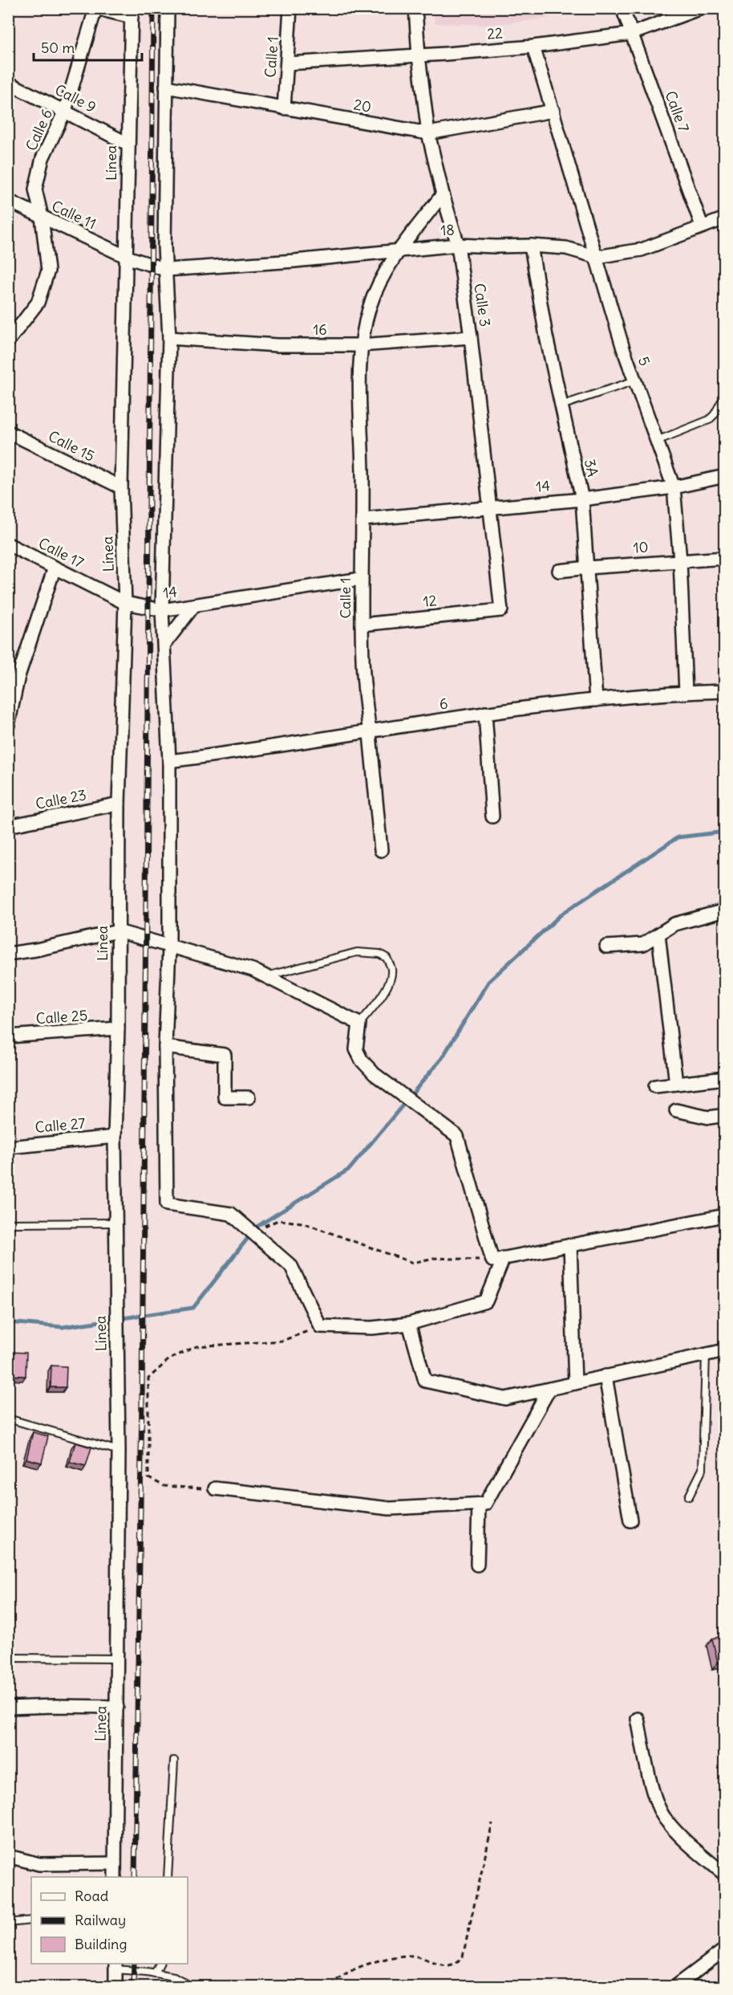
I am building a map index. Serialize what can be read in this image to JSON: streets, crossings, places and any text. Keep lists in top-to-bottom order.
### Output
{
  "streets": {
    "street": [
      "22",
      "Calle 1",
      "Calle 9",
      "20",
      "Calle 7",
      "Calle 6",
      "Línea",
      "Calle 11",
      "18",
      "Calle 3",
      "16",
      "5",
      "Calle 15",
      "3A",
      "14",
      "10",
      "Calle 17",
      "12",
      "6",
      "Calle 23",
      "Calle 25",
      "Calle 27"
    ]
  },
  "crossings": [
    ["22", "Calle 1"],
    ["22", "Calle 7"],
    ["22", "Calle 3"],
    ["22", "5"],
    ["Calle 1", "20"],
    ["Calle 1", "18"],
    ["Calle 1", "Calle 3"],
    ["Calle 1", "16"],
    ["Calle 1", "14"],
    ["Calle 1", "12"],
    ["Calle 1", "6"],
    ["Calle 9", "Calle 6"],
    ["Calle 9", "Línea"],
    ["20", "Calle 3"],
    ["20", "5"],
    ["Calle 7", "18"],
    ["Calle 6", "Calle 11"],
    ["Línea", "Calle 11"],
    ["Línea", "Calle 15"],
    ["Línea", "14"],
    ["Línea", "Calle 17"],
    ["Línea", "Calle 23"],
    ["Línea", "Calle 25"],
    ["Línea", "Calle 27"],
    ["Calle 11", "18"],
    ["18", "Calle 3"],
    ["18", "5"],
    ["18", "3A"],
    ["Calle 3", "16"],
    ["Calle 3", "14"],
    ["Calle 3", "12"],
    ["5", "14"],
    ["5", "10"],
    ["5", "6"],
    ["3A", "14"],
    ["3A", "10"],
    ["3A", "6"],
    ["14", "Calle 17"]
  ],
  "legend": ["Road", "Railway", "Building"],
  "scale_bar": "50 m"
}
